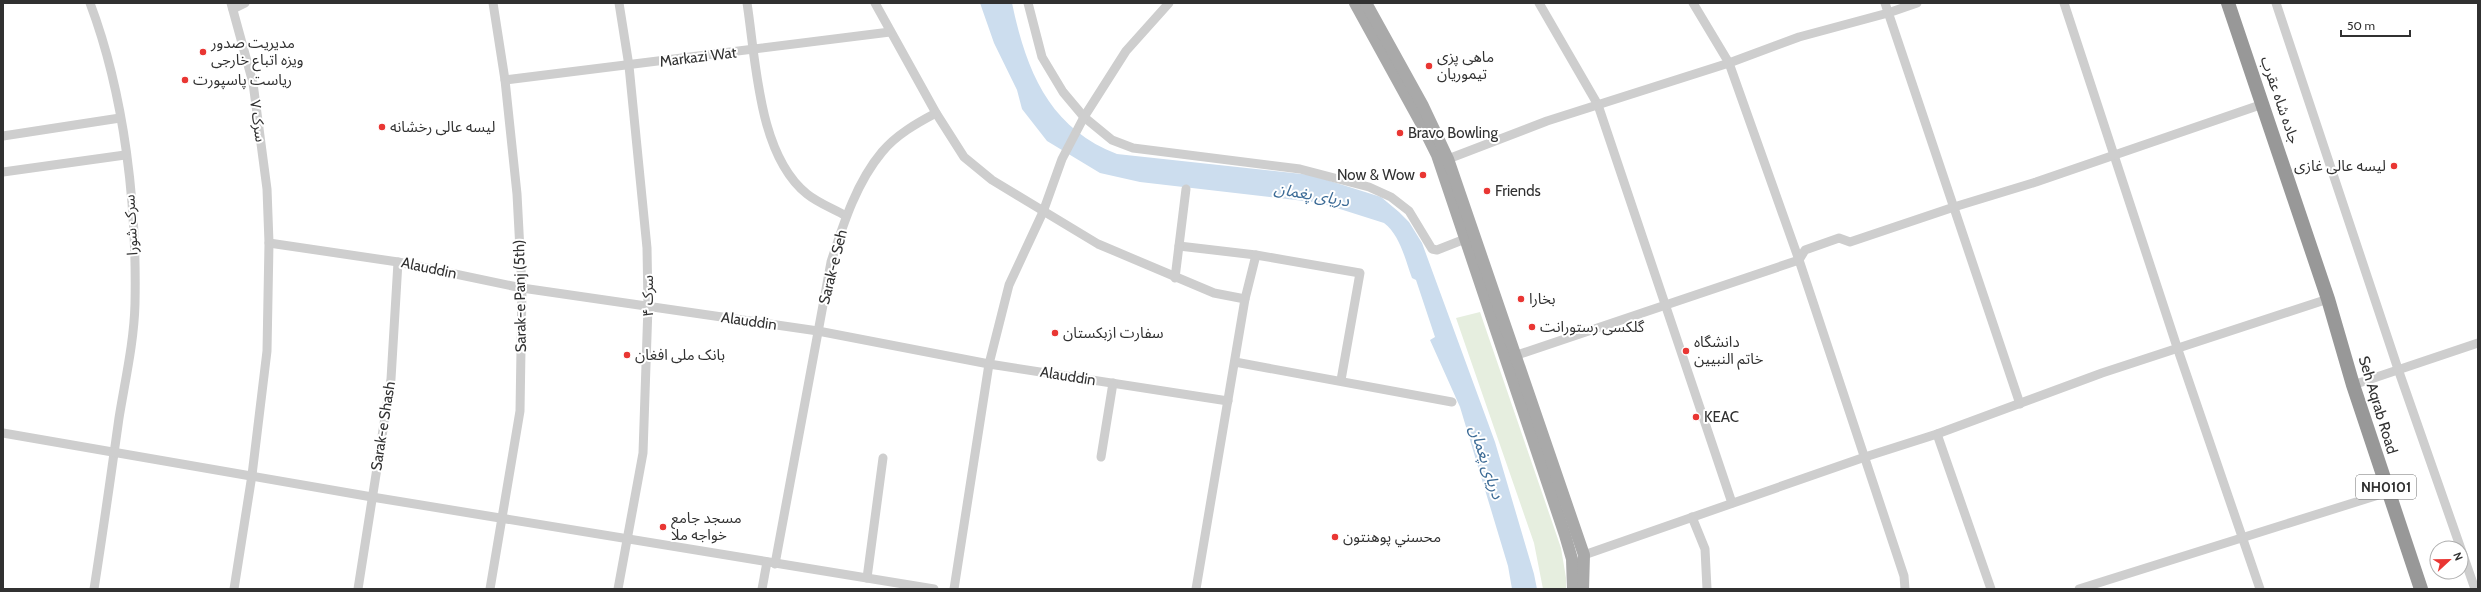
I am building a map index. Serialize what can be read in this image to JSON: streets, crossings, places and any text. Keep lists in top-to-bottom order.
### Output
{
  "streets": {
    "highway": ["جاده شاه عقرب", "Seh Aqrab Road", "NH0101"],
    "street": [
      "Markazi Wat",
      "سرک ۷",
      "سرک شورا",
      "Sarak-e Seh",
      "Alauddin",
      "Sarak-e Panj (5th)",
      "سرک ۴",
      "Sarak-e Shash"
    ]
  },
  "crossings": [
    ["Markazi Wat", "Sarak-e Seh"],
    ["Markazi Wat", "Sarak-e Panj (5th)"],
    ["Markazi Wat", "سرک ۴"],
    ["جاده شاه عقرب", "Seh Aqrab Road"],
    ["سرک ۷", "Alauddin"],
    ["Sarak-e Seh", "Alauddin"],
    ["Alauddin", "Sarak-e Panj (5th)"],
    ["Alauddin", "سرک ۴"],
    ["Alauddin", "Sarak-e Shash"]
  ],
  "water": ["دریای پغمان"],
  "places": [
    "مدیریت صدور ویزه اتباع خارجی",
    "ماهی پزی تیموریان",
    "ریاست پاسپورت",
    "لیسه عالی رخشانه",
    "Bravo Bowling",
    "لیسه عالی غازی",
    "Now & Wow",
    "Friends",
    "بخارا",
    "گلکسی رستورانت",
    "سفارت ازبکستان",
    "دانشگاه خاتم النبیین",
    "بانک ملی افغان",
    "KEAC",
    "مسجد جامع خواجه ملا",
    "محسني پوهنتون"
  ],
  "scale_bar": "50 m",
  "north": "right"
}
